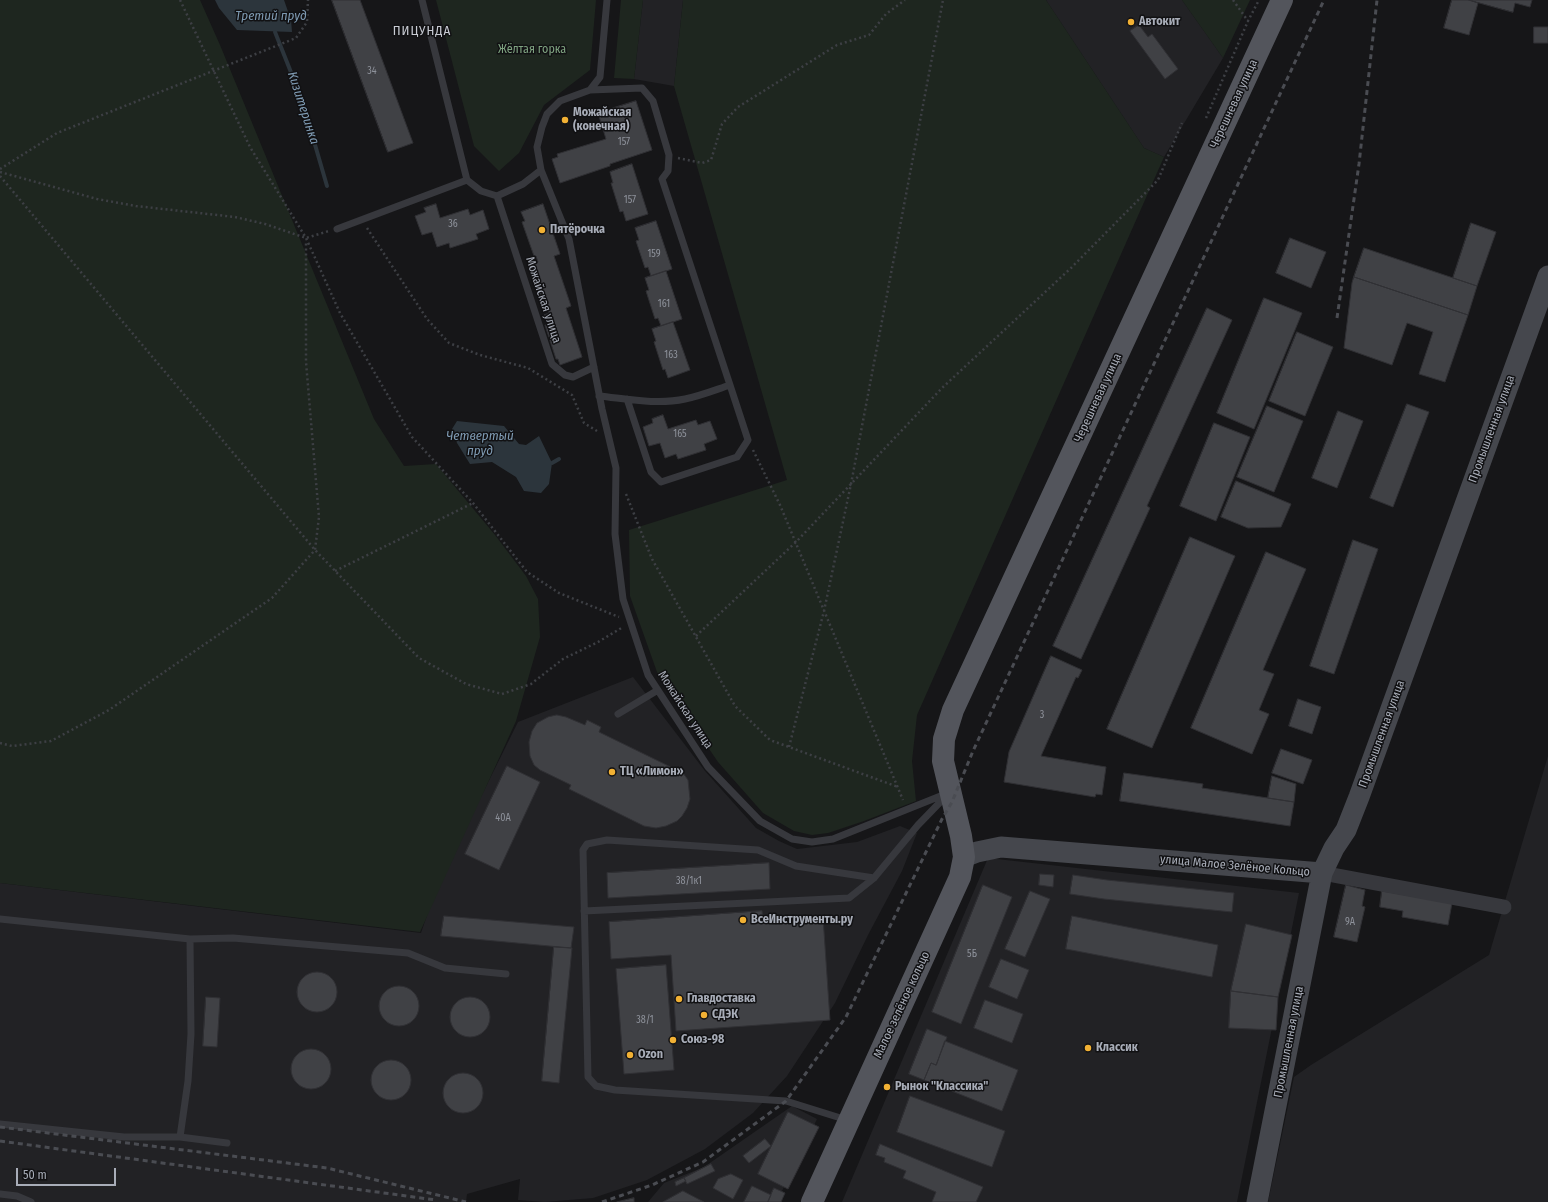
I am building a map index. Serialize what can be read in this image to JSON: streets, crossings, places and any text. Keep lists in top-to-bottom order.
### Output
{
  "streets": {
    "main road": ["Черешневая улица", "Малое зелёное кольцо"],
    "street": ["Промышленная улица", "улица Малое Зелёное Кольцо"],
    "lane": ["Можайская улица"]
  },
  "crossings": [
    ["Черешневая улица", "Можайская улица"],
    ["Черешневая улица", "Малое зелёное кольцо"],
    ["Можайская улица", "Малое зелёное кольцо"],
    ["Промышленная улица", "улица Малое Зелёное Кольцо"],
    ["улица Малое Зелёное Кольцо", "Малое зелёное кольцо"]
  ],
  "districts": ["ПИЦУНДА"],
  "water": ["Третий пруд", "Кизитеринка", "Четвертый пруд"],
  "parks": ["Жёлтая горка"],
  "places": [
    "Автокит",
    "Можайская (конечная)",
    "Пятёрочка",
    "ТЦ «Лимон»",
    "ВсеИнструменты.ру",
    "Главдоставка",
    "СДЭК",
    "Союз-98",
    "Классик",
    "Ozon",
    "Рынок \"Классика\""
  ],
  "house_numbers": [
    "34",
    "157",
    "157",
    "36",
    "159",
    "161",
    "163",
    "165",
    "3",
    "40А",
    "38/1к1",
    "9А",
    "5Б",
    "38/1"
  ],
  "scale_bar": "50 m"
}
